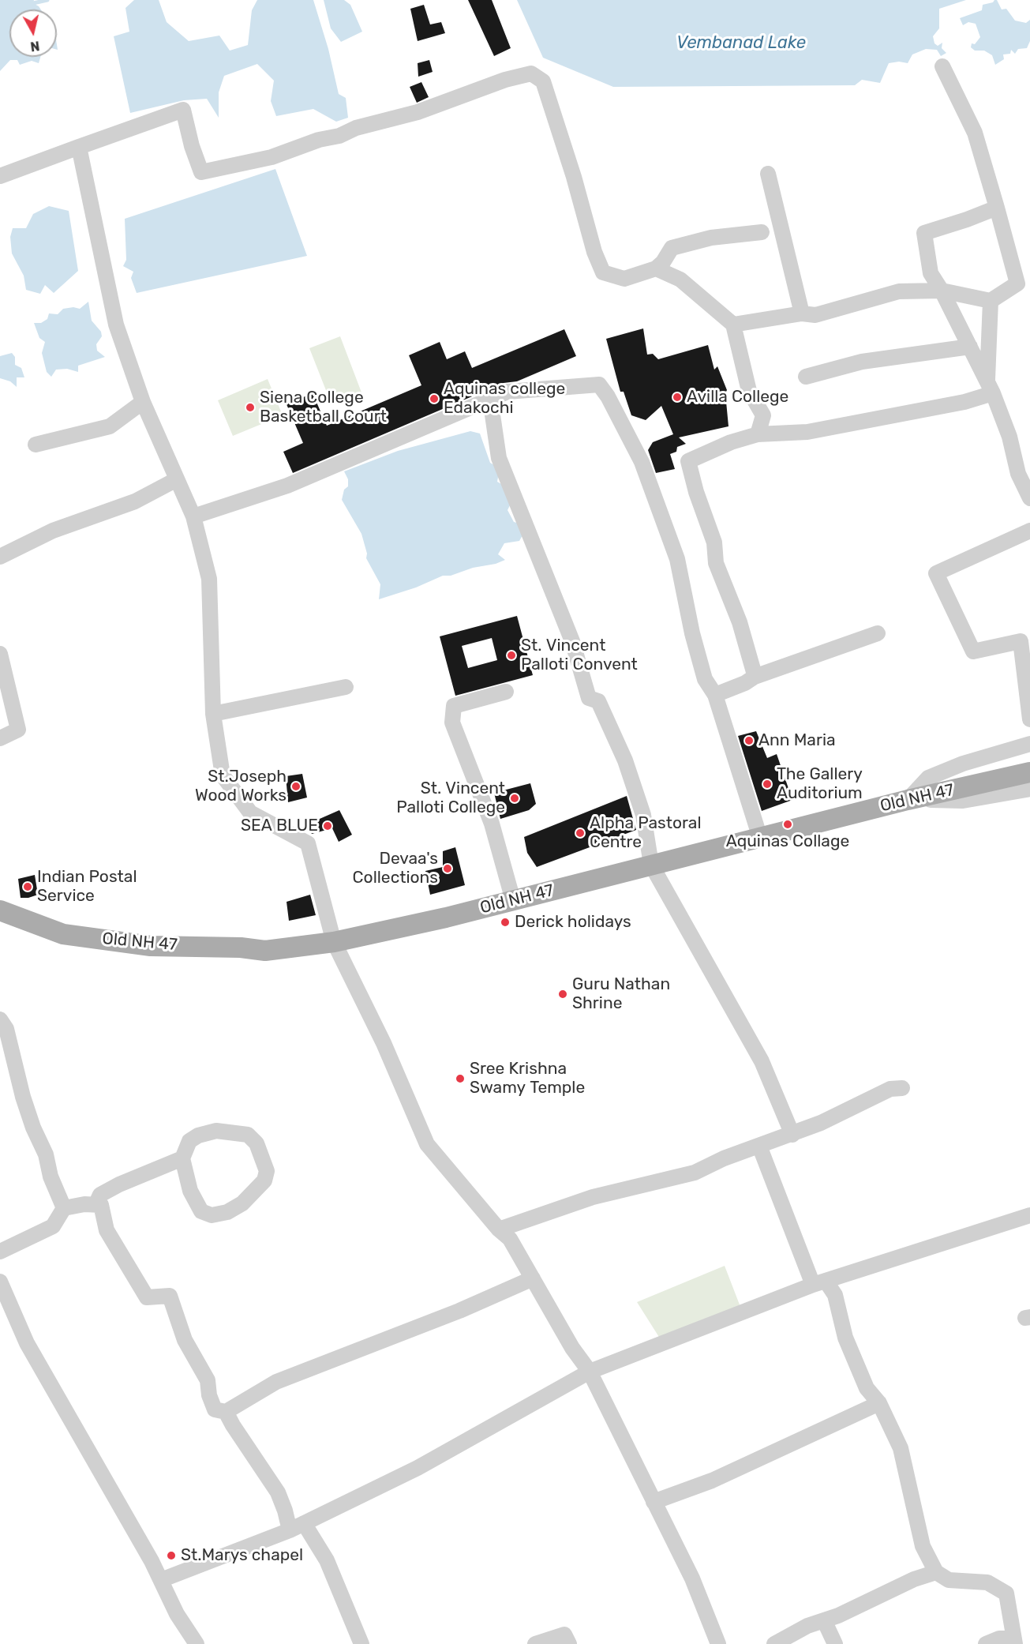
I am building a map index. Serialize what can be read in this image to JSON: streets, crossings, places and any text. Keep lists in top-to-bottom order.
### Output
{
  "streets": {
    "main road": ["Old NH 47"]
  },
  "water": ["Vembanad Lake"],
  "places": [
    "Avilla College",
    "Aquinas college Edakochi",
    "Siena College Basketball Court",
    "St. Vincent Palloti Convent",
    "Ann Maria",
    "The Gallery Auditorium",
    "St.Joseph Wood Works",
    "St. Vincent Palloti College",
    "Aquinas Collage",
    "SEA BLUE",
    "Alpha Pastoral Centre",
    "Devaa's Collections",
    "Indian Postal Service",
    "Derick holidays",
    "Guru Nathan Shrine",
    "Sree Krishna Swamy Temple",
    "St.Marys chapel"
  ],
  "north": "bottom"
}
